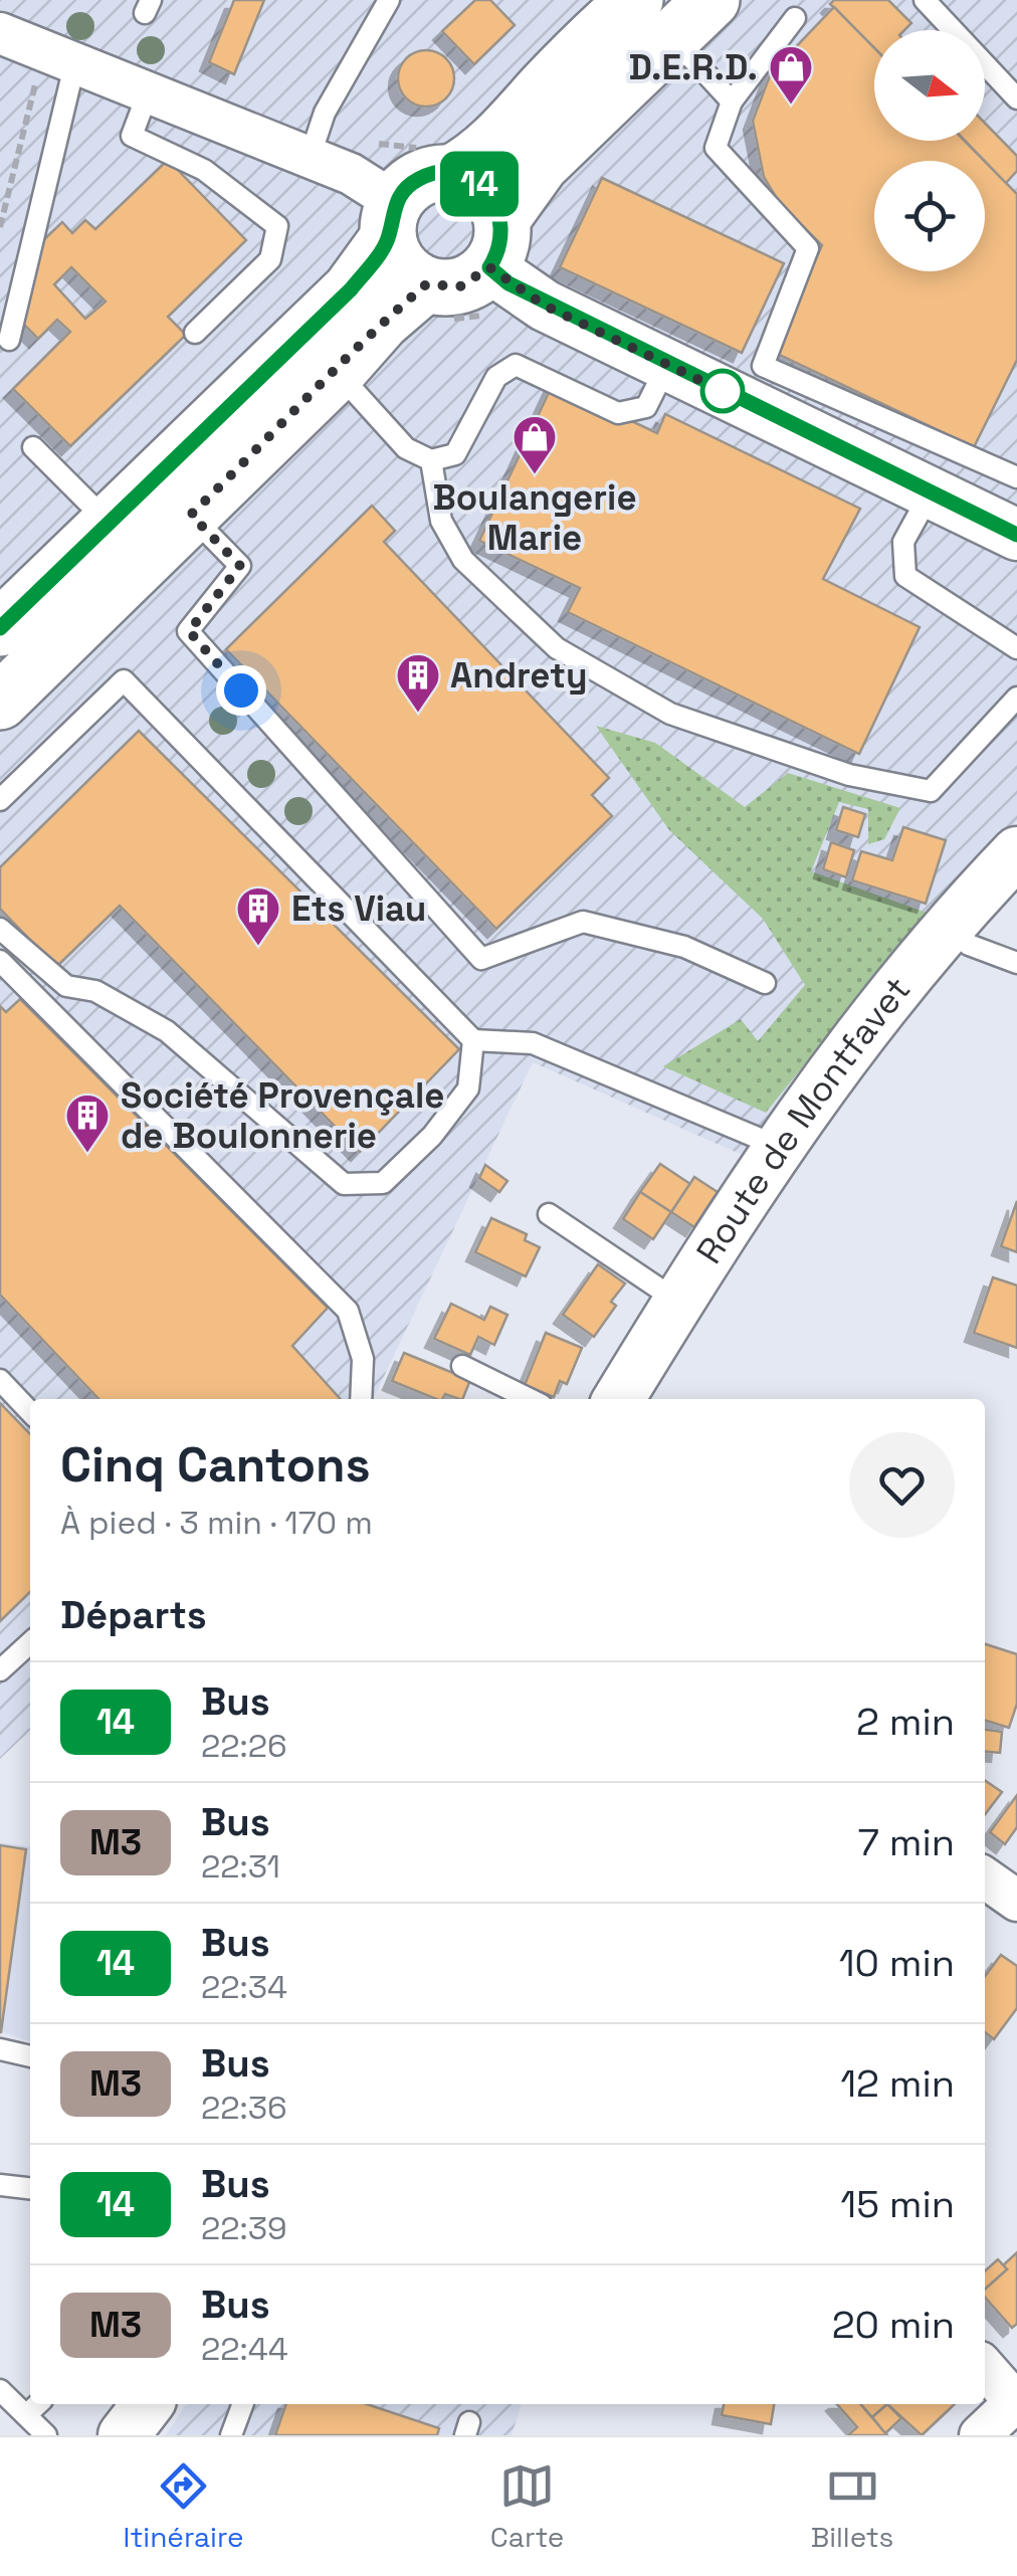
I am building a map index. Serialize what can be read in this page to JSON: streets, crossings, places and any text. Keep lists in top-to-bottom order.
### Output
{
  "streets": {
    "street": ["Route de Montfavet"]
  },
  "places": {
    "shop": ["D.E.R.D.", "Boulangerie Marie"],
    "building": ["Andrety", "Ets Viau", "Société Provençale de Boulonnerie"]
  },
  "lines": ["bus line 14"],
  "north": "right",
  "page": {
    "on_map": "14",
    "heading": [
      ["Cinq Cantons", "À pied · 3 min · 170 m"],
      "Départs"
    ],
    "list": [
      {
        "mark": "14",
        "name": "Bus",
        "note": "22:26",
        "value": "2 min"
      },
      {
        "mark": "M3",
        "name": "Bus",
        "note": "22:31",
        "value": "7 min"
      },
      {
        "mark": "14",
        "name": "Bus",
        "note": "22:34",
        "value": "10 min"
      },
      {
        "mark": "M3",
        "name": "Bus",
        "note": "22:36",
        "value": "12 min"
      },
      {
        "mark": "14",
        "name": "Bus",
        "note": "22:39",
        "value": "15 min"
      },
      {
        "mark": "M3",
        "name": "Bus",
        "note": "22:44",
        "value": "20 min"
      }
    ],
    "tabs": ["Itinéraire", "Carte", "Billets"]
  }
}
